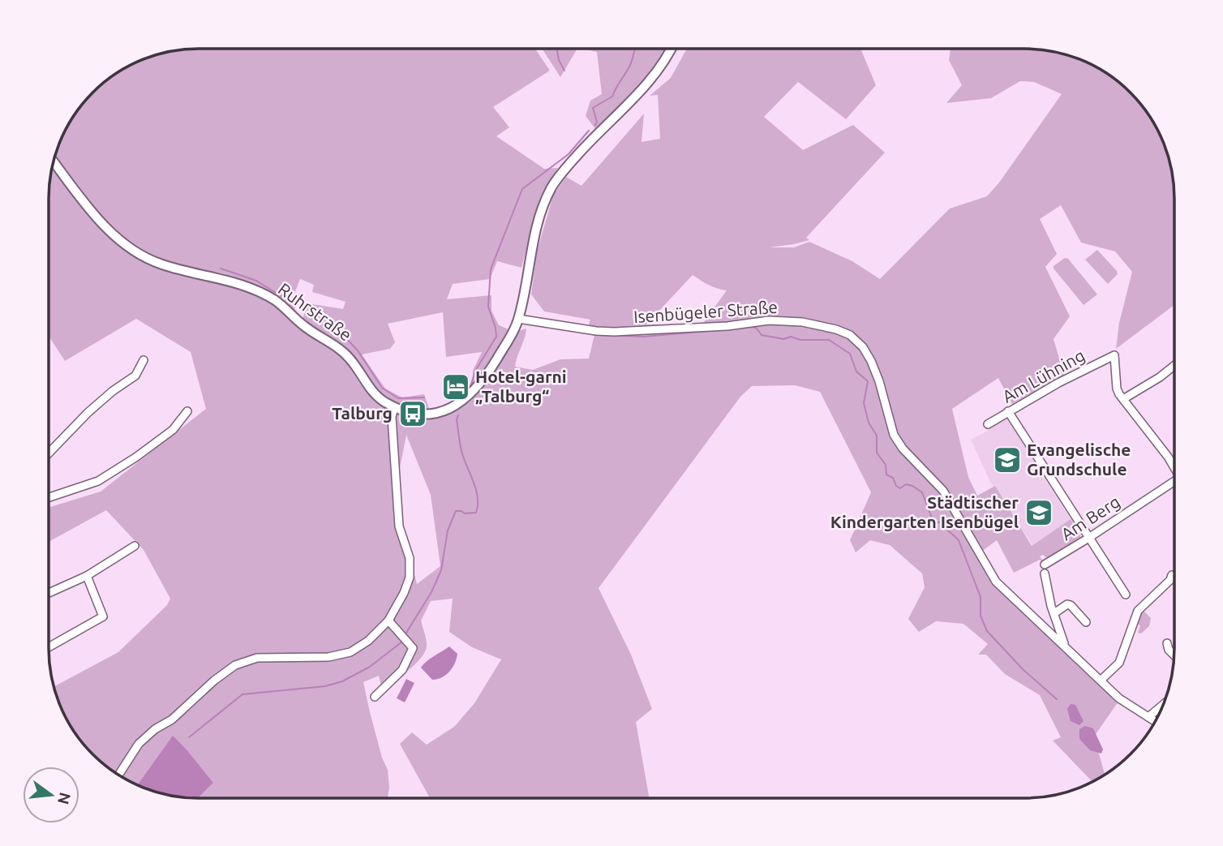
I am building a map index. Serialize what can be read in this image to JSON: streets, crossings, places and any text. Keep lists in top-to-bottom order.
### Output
{
  "streets": {
    "main road": ["Ruhrstraße"],
    "street": ["Isenbügeler Straße", "Am Lühning", "Am Berg"]
  },
  "crossings": [
    ["Ruhrstraße", "Isenbügeler Straße"]
  ],
  "places": {
    "hotel": ["Hotel-garni „Talburg“"],
    "bus stop": ["Talburg"],
    "school or university": ["Evangelische Grundschule", "Städtischer Kindergarten Isenbügel"]
  },
  "north": "right"
}
